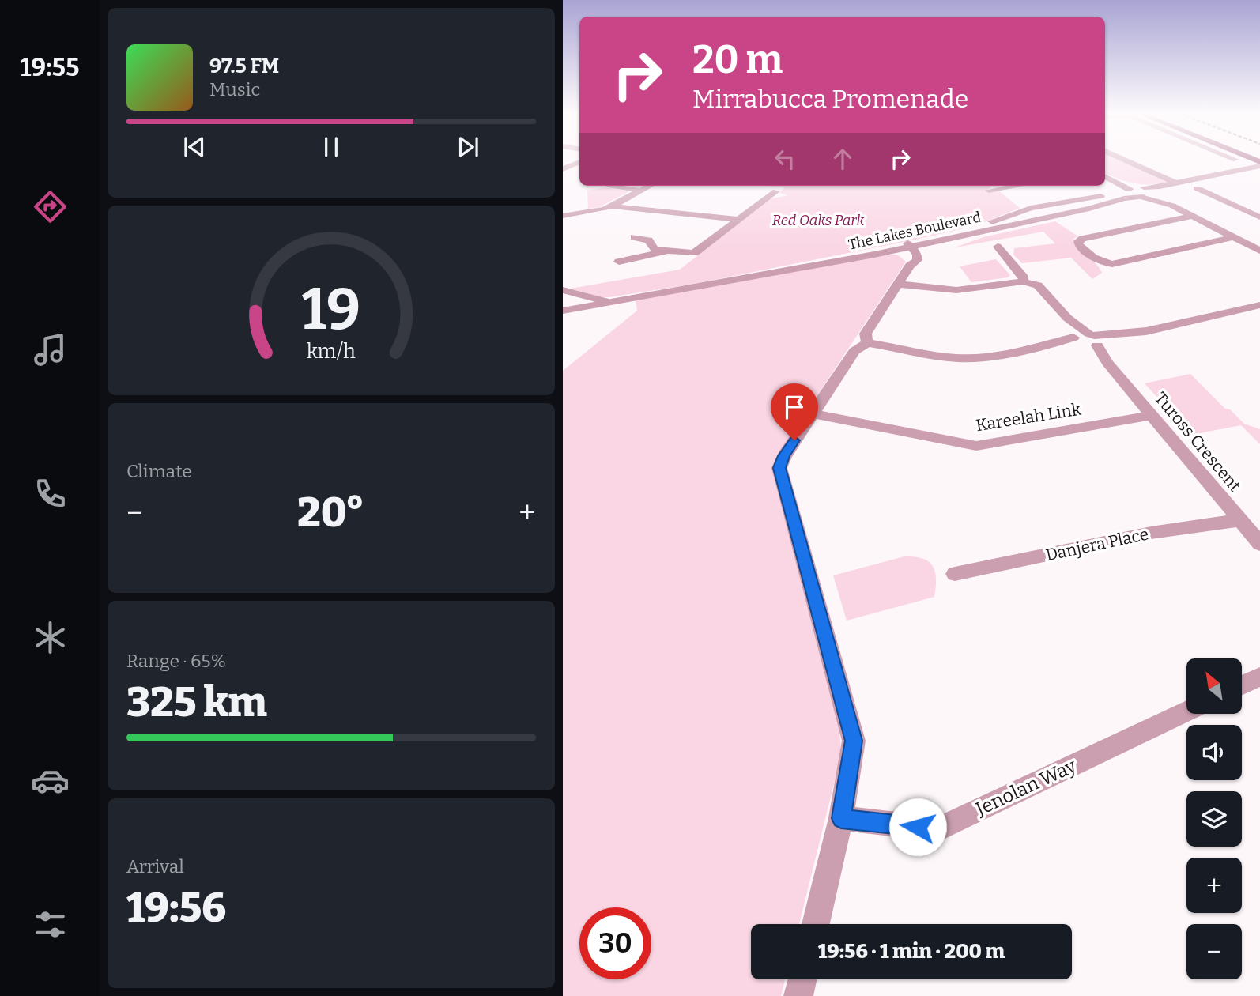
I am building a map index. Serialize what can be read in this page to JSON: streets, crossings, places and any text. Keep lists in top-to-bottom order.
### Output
{
  "streets": {
    "street": [
      "The Lakes Boulevard",
      "Kareelah Link",
      "Tuross Crescent",
      "Danjera Place",
      "Jenolan Way"
    ]
  },
  "crossings": [
    ["Kareelah Link", "Tuross Crescent"],
    ["Tuross Crescent", "Danjera Place"]
  ],
  "parks": ["Red Oaks Park"],
  "north": "top left",
  "page": {
    "tabs": "19:55",
    "turn": ["20 m", "Mirrabucca Promenade"],
    "song": ["97.5 FM", "Music"],
    "tile": [
      "Climate",
      ["Range · 65%", "325 km"],
      ["Arrival", "19:56"]
    ],
    "heat": ["−", "20°", "+"],
    "map_buttons": ["+", "−"],
    "limit": "30",
    "trip": "19:56 · 1 min · 200 m",
    "gauge": ["19", "km/h"]
  }
}
